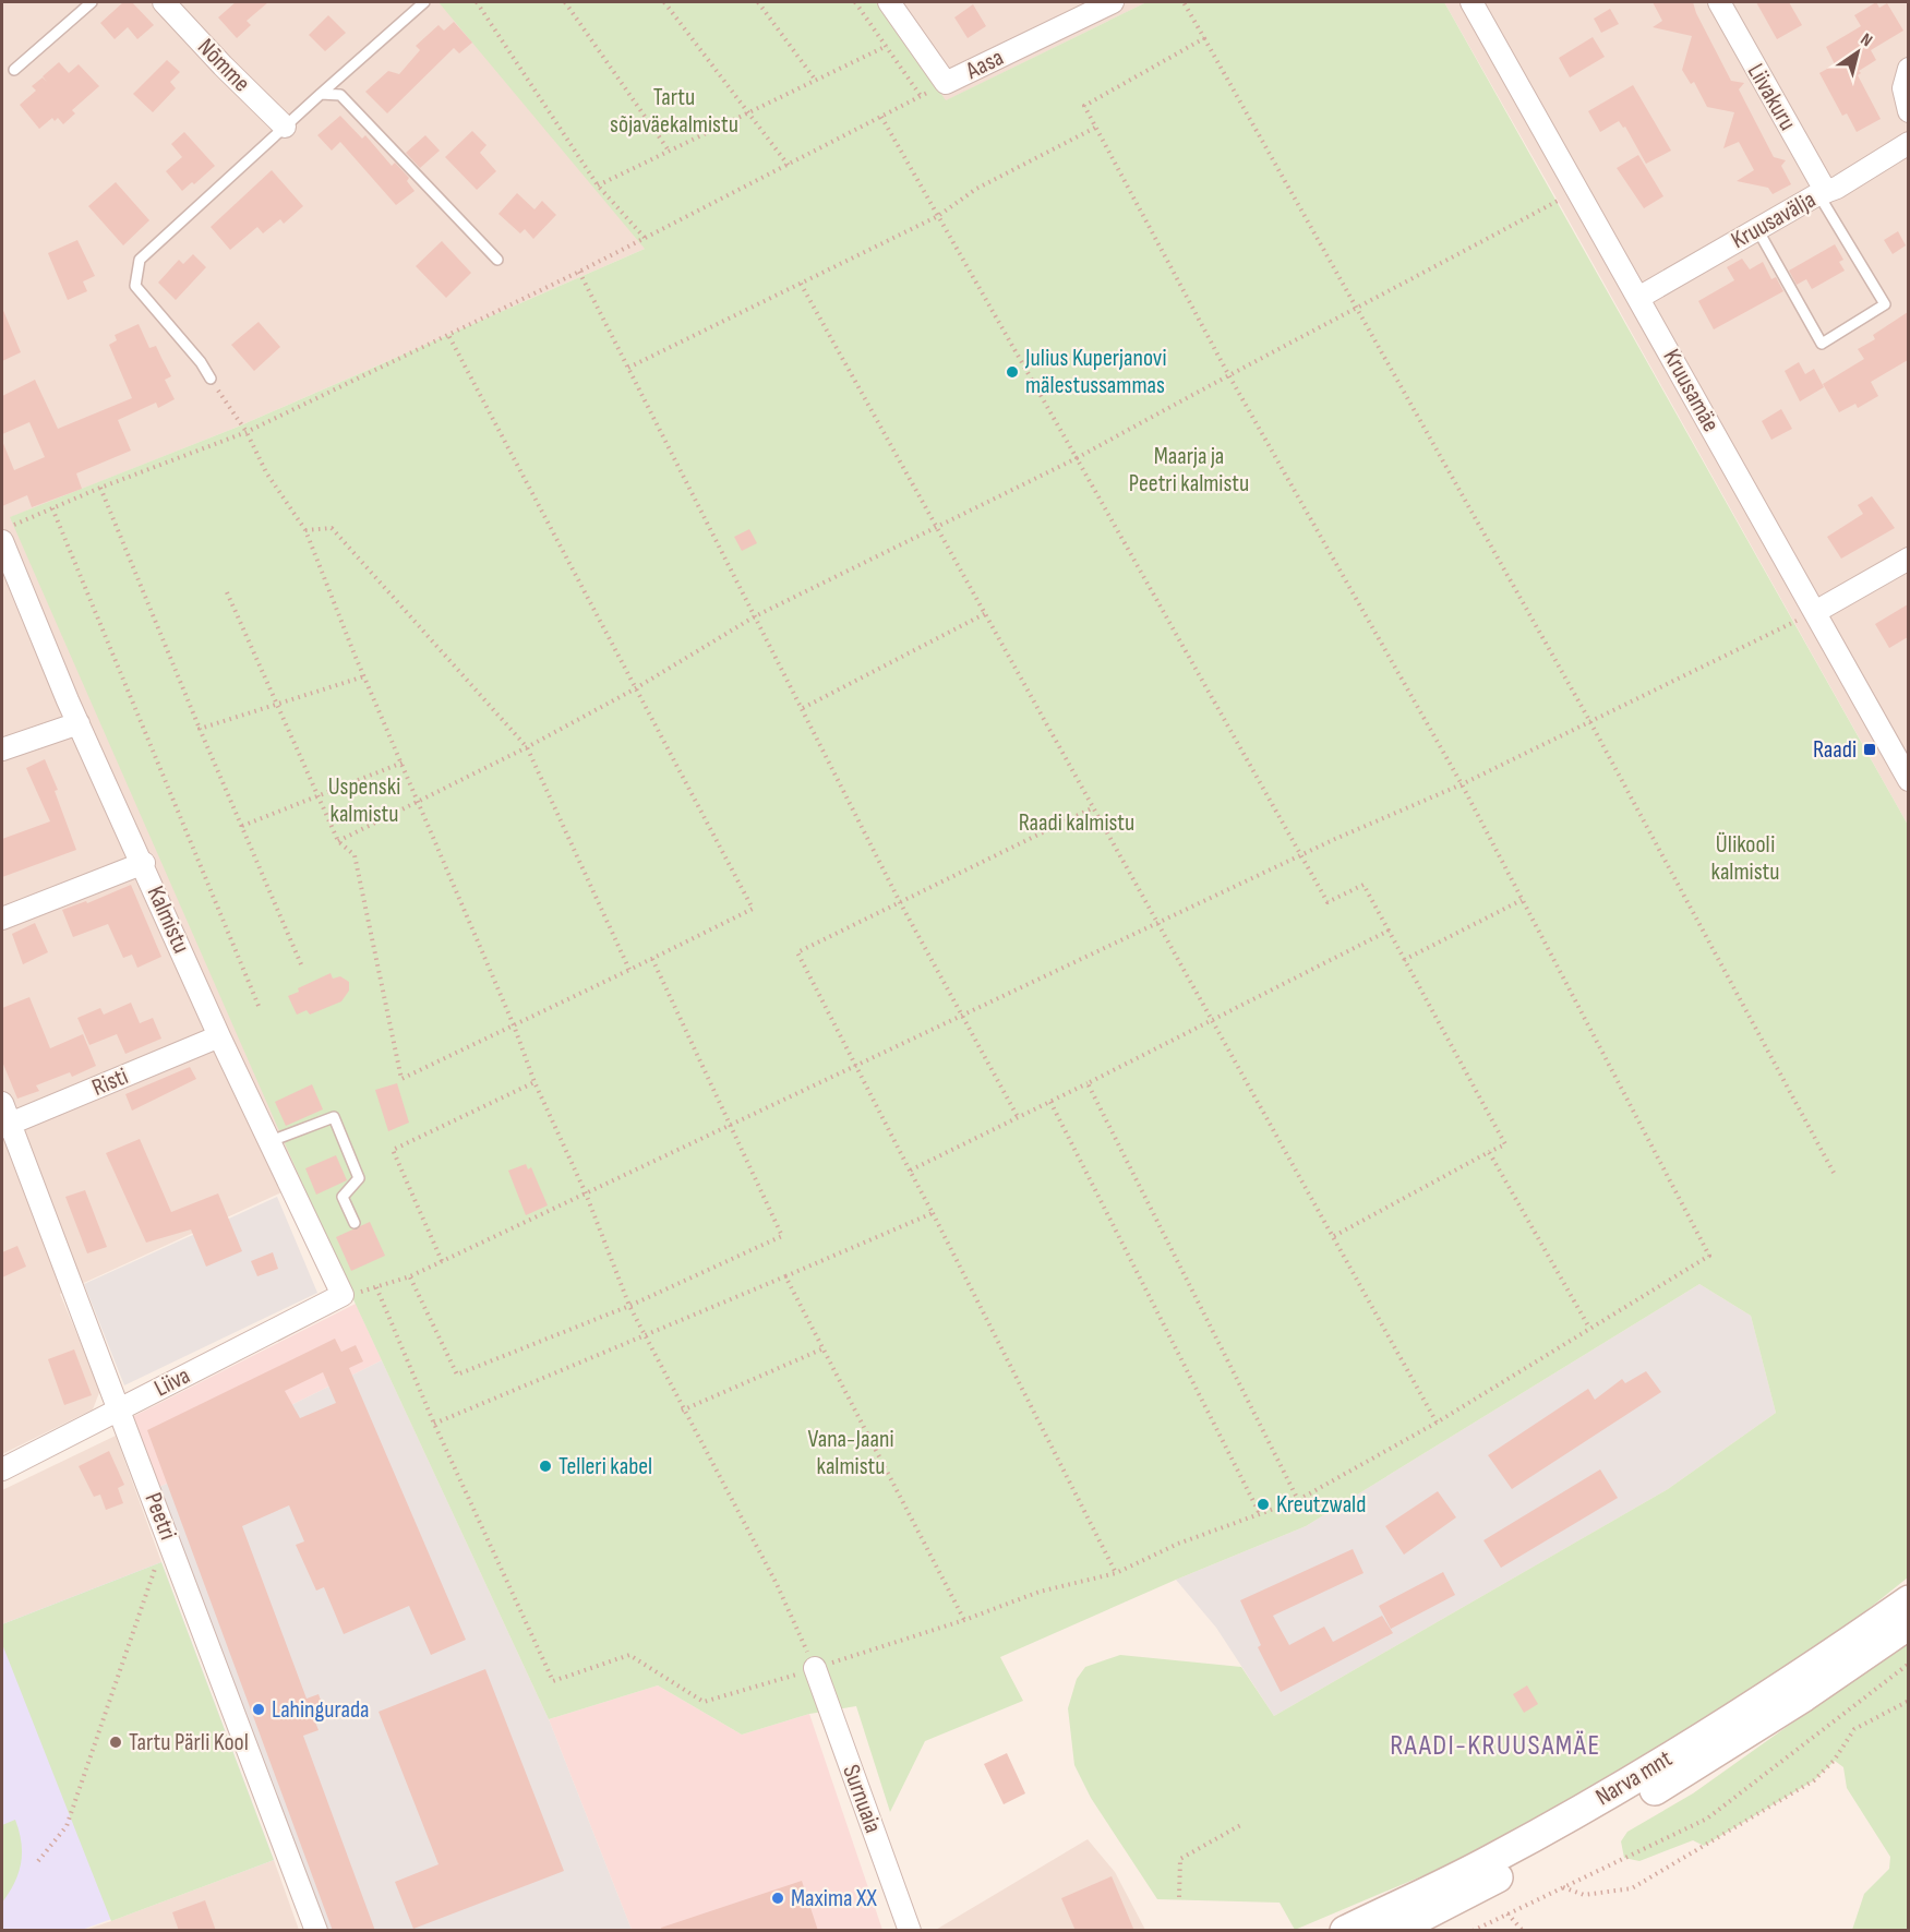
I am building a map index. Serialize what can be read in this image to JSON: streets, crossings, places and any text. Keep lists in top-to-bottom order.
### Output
{
  "streets": {
    "main road": ["Narva mnt"],
    "street": [
      "Aasa",
      "Nõmme",
      "Liivakuru",
      "Kruusavälja",
      "Kruusamäe",
      "Kalmistu",
      "Risti",
      "Liiva",
      "Peetri",
      "Surnuaia"
    ]
  },
  "crossings": [
    ["Liivakuru", "Kruusavälja"],
    ["Kruusavälja", "Kruusamäe"],
    ["Kalmistu", "Risti"],
    ["Kalmistu", "Liiva"],
    ["Risti", "Peetri"],
    ["Liiva", "Peetri"]
  ],
  "districts": ["RAADI-KRUUSAMÄE"],
  "parks": [
    "Tartu sõjaväekalmistu",
    "Maarja ja Peetri kalmistu",
    "Uspenski kalmistu",
    "Raadi kalmistu",
    "Ülikooli kalmistu",
    "Vana-Jaani kalmistu"
  ],
  "places": {
    "other": [
      "Julius Kuperjanovi mälestussammas",
      "Telleri kabel",
      "Kreutzwald",
      "Lahingurada",
      "Tartu Pärli Kool",
      "Maxima XX"
    ],
    "transit": ["Raadi"]
  },
  "north": "top right"
}
